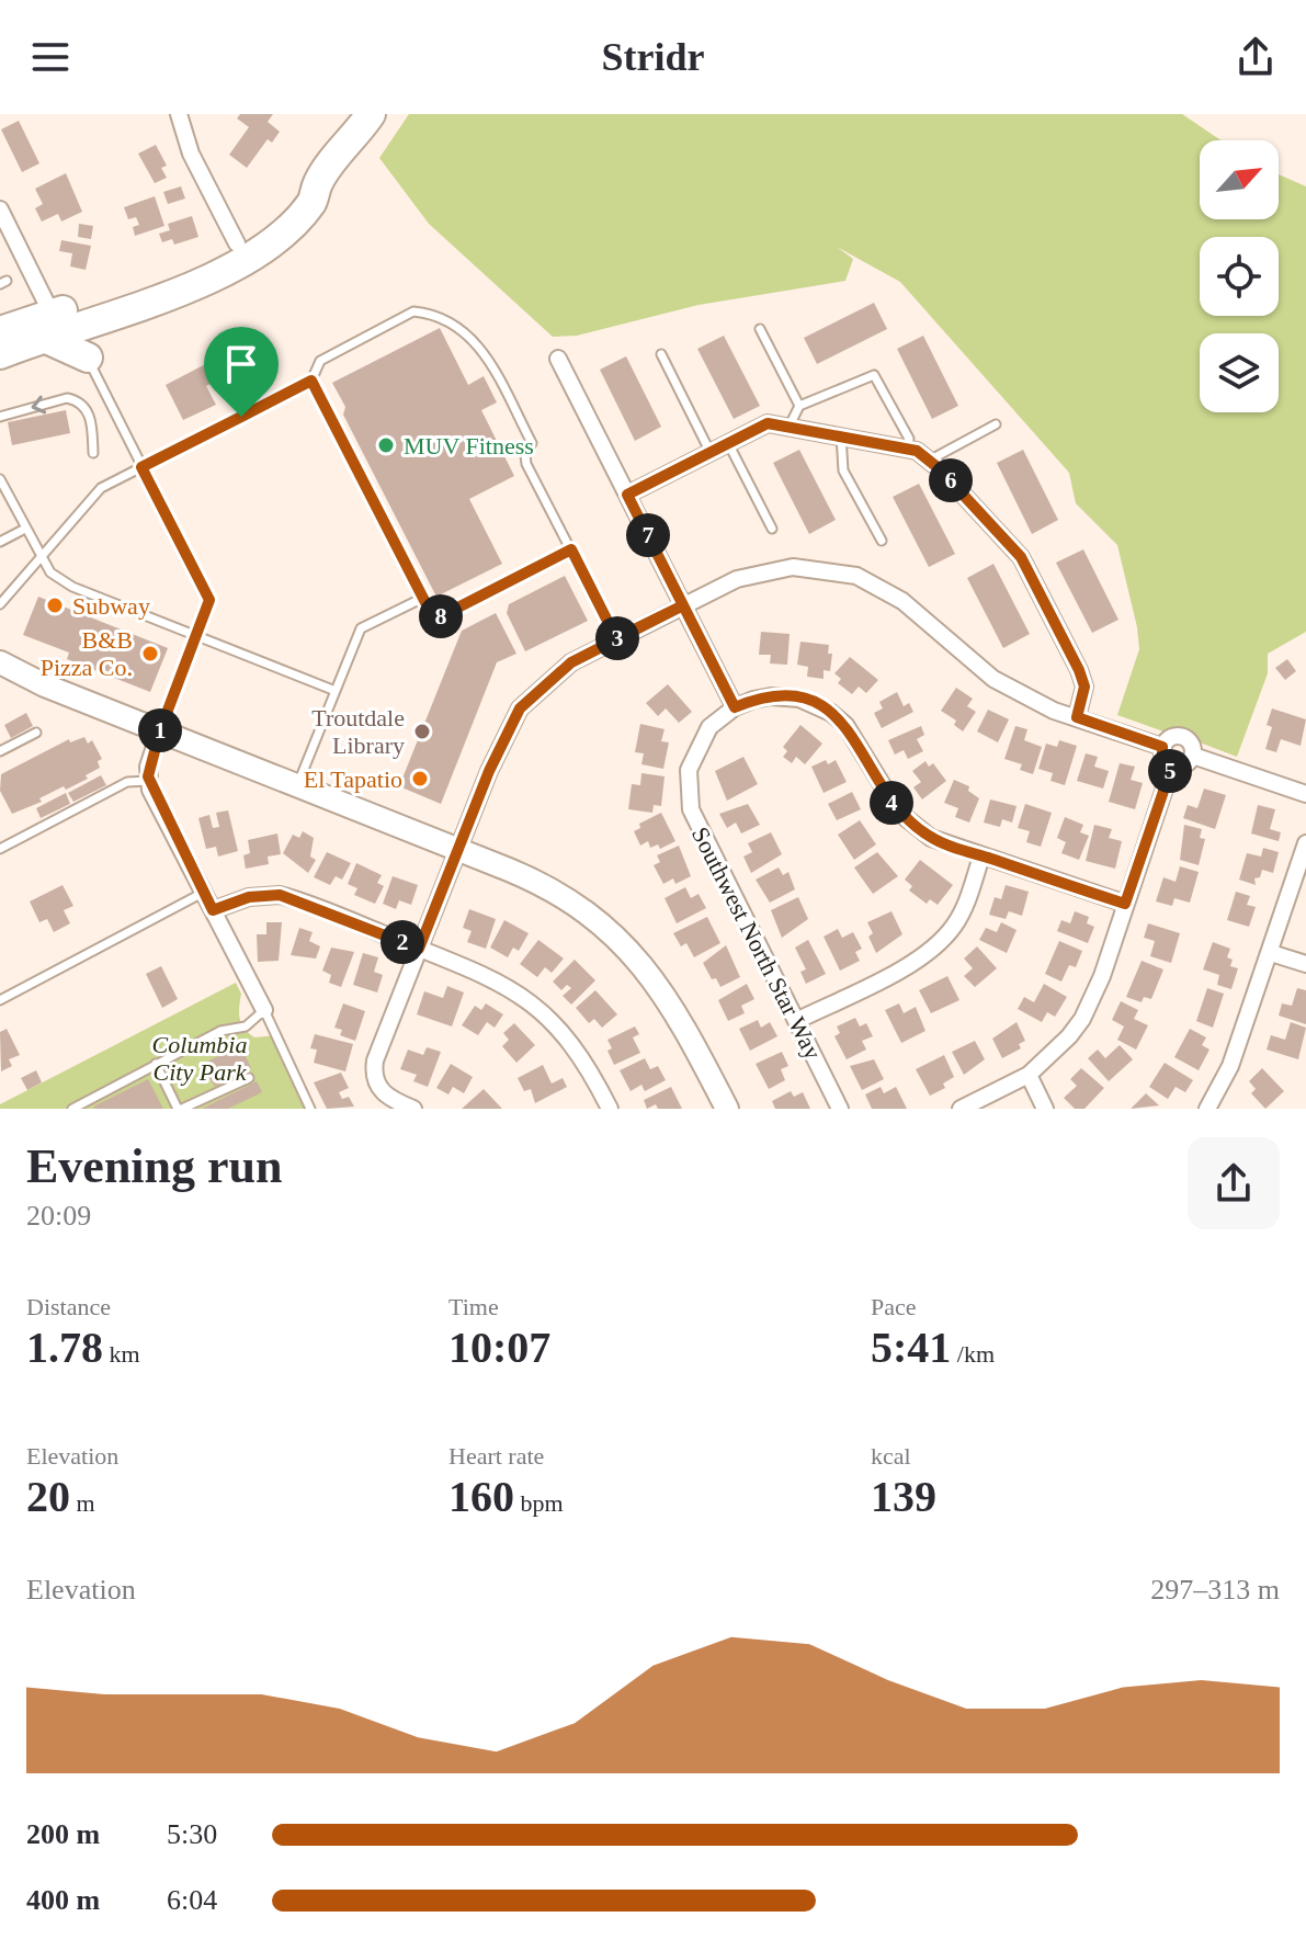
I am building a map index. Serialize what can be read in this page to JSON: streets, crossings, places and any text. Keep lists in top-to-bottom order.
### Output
{
  "streets": {
    "street": ["Southwest North Star Way"]
  },
  "parks": ["Columbia City Park"],
  "places": [
    "MUV Fitness",
    "Subway",
    "B&B Pizza Co.",
    "Troutdale Library",
    "El Tapatio"
  ],
  "north": "top right",
  "page": {
    "header": "Stridr",
    "pins": [
      "6",
      "7",
      "8",
      "3",
      "1",
      "5",
      "4",
      "2"
    ],
    "heading": ["Evening run", "20:09"],
    "stats": [
      ["Distance", "1.78 km"],
      ["Time", "10:07"],
      ["Pace", "5:41 /km"],
      ["Elevation", "20 m"],
      ["Heart rate", "160 bpm"],
      ["kcal", "139"]
    ],
    "chart": ["Elevation", "297–313 m"],
    "list": [
      {
        "name": "200 m",
        "note": "5:30"
      },
      {
        "name": "400 m",
        "note": "6:04"
      }
    ]
  }
}
